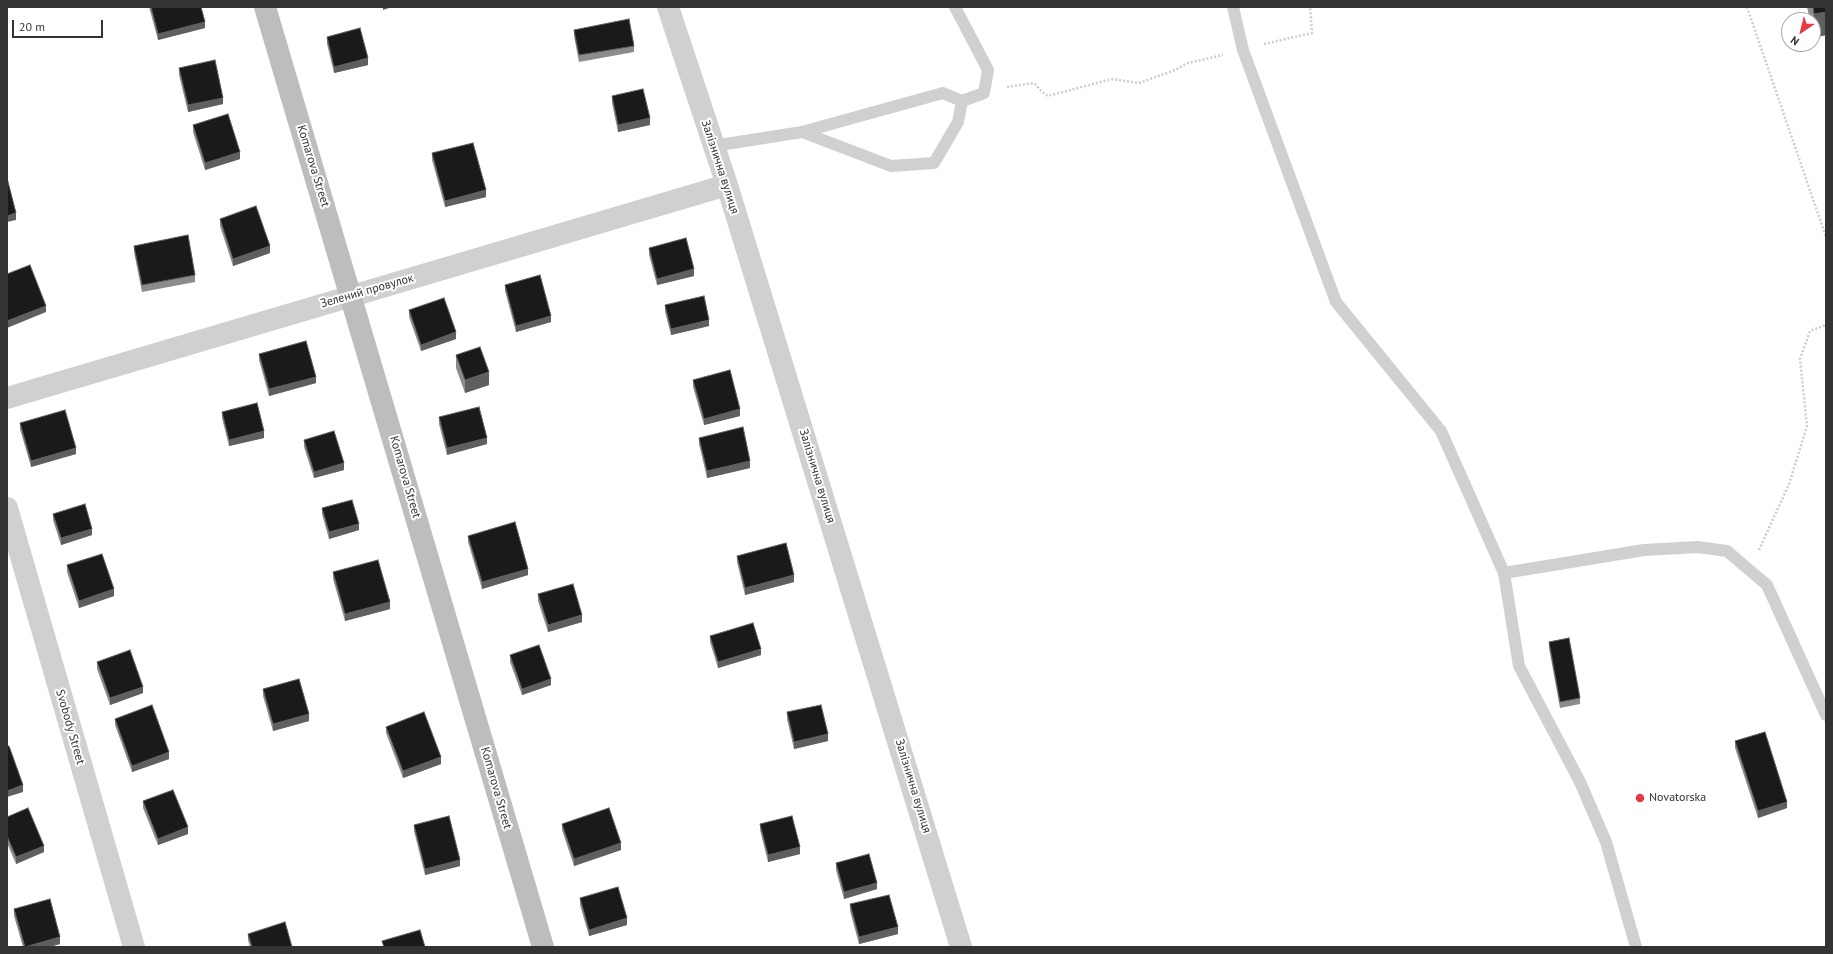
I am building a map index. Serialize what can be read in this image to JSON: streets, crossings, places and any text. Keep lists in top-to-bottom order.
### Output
{
  "streets": {
    "main road": ["Komarova Street"],
    "street": ["Залізнична вулиця", "Зелений провулок", "Svobody Street"]
  },
  "crossings": [
    ["Komarova Street", "Зелений провулок"],
    ["Залізнична вулиця", "Зелений провулок"]
  ],
  "places": ["Novatorska"],
  "scale_bar": "20 m",
  "north": "bottom left"
}
